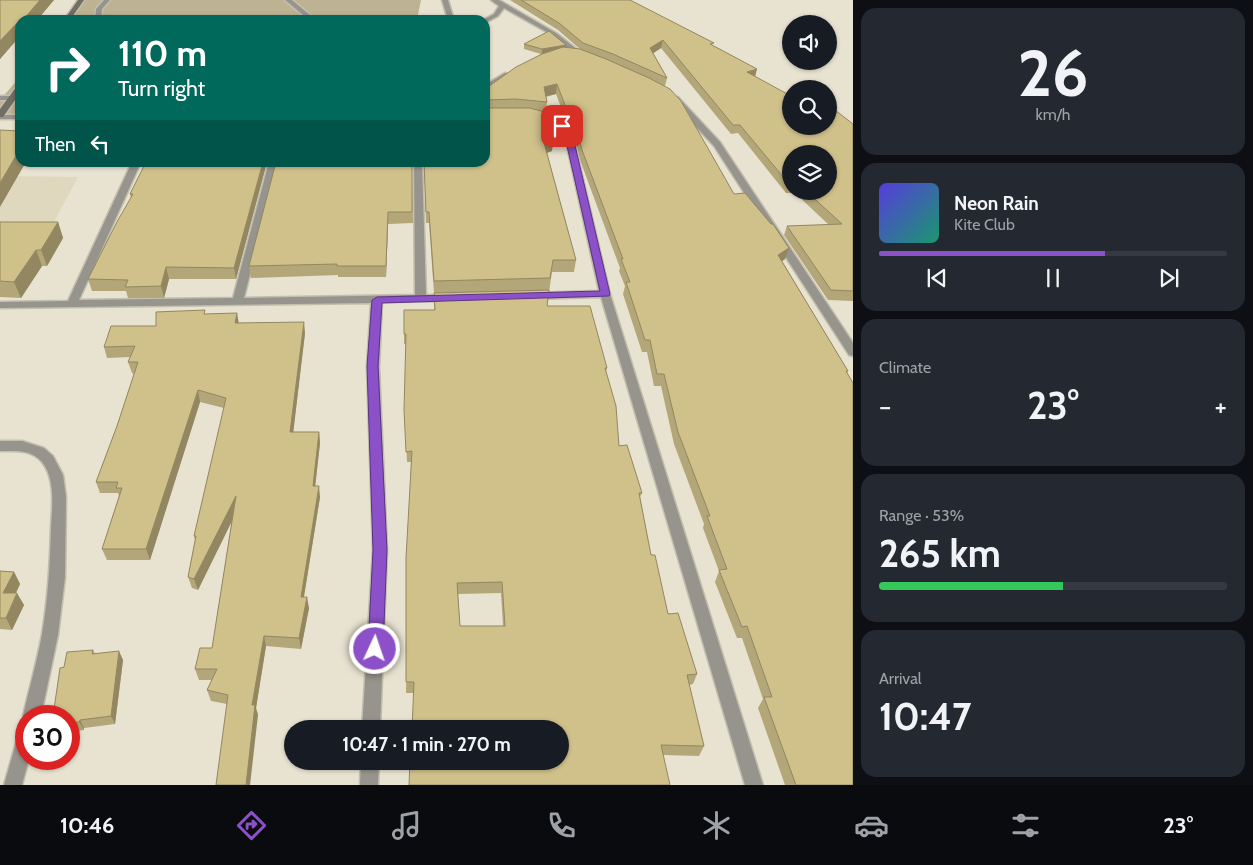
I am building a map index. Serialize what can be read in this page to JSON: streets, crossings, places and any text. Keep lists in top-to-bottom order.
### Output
{
  "page": {
    "tile": [
      ["26", "km/h"],
      "Climate",
      ["Range · 53%", "265 km"],
      ["Arrival", "10:47"]
    ],
    "turn": ["110 m", "Turn right"],
    "then": "Then",
    "song": ["Neon Rain", "Kite Club"],
    "heat": ["−", "23°", "+"],
    "limit": "30",
    "trip": "10:47 · 1 min · 270 m",
    "tabs": ["10:46", "23°"]
  }
}
